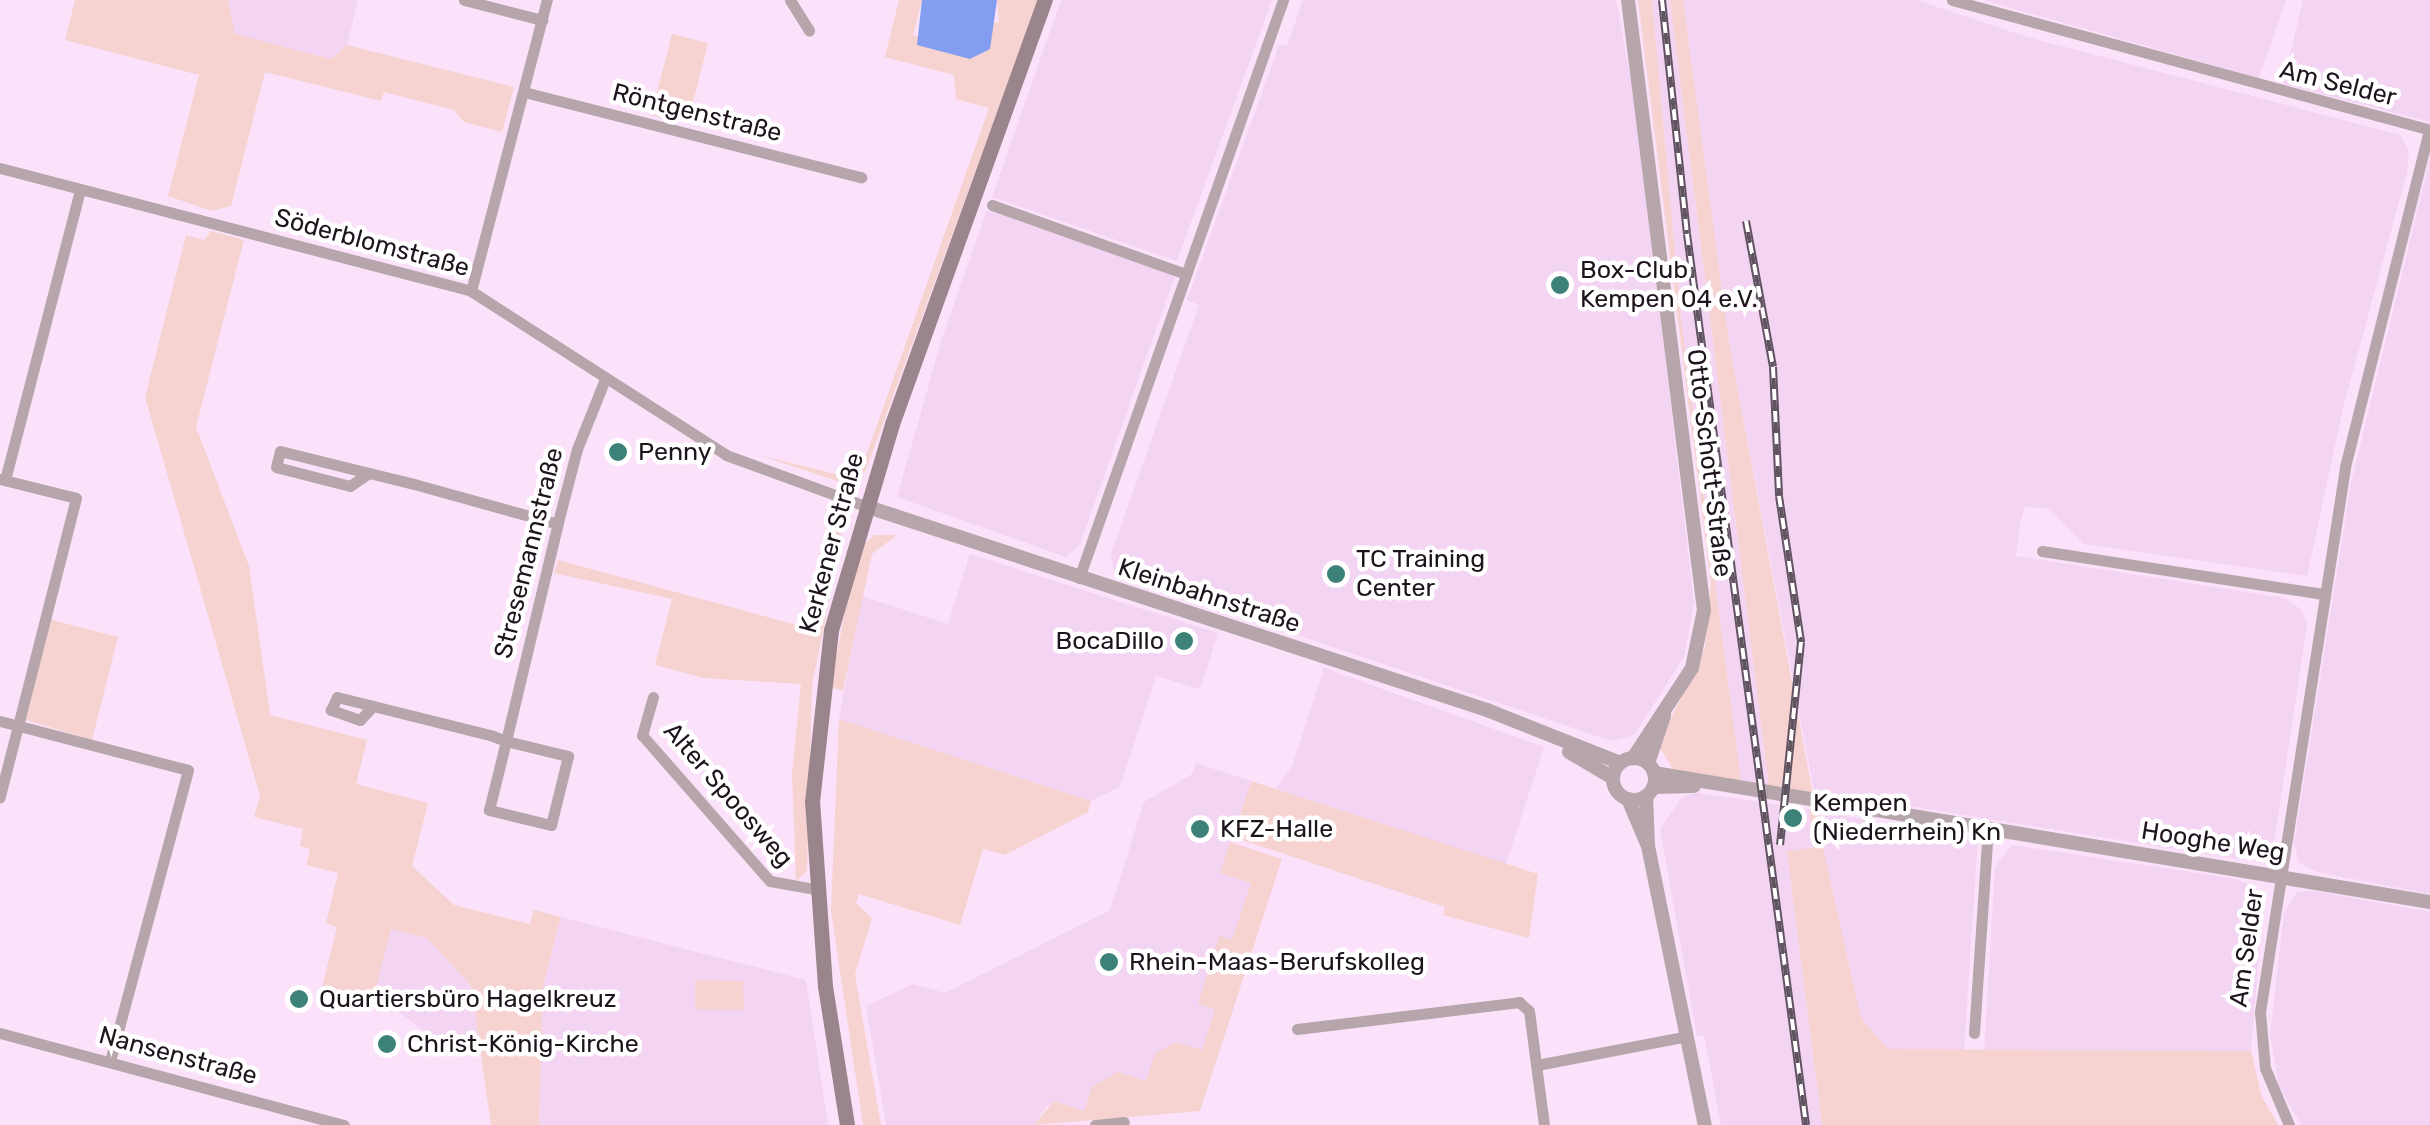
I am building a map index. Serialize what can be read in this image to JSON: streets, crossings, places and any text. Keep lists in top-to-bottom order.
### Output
{
  "streets": {
    "main road": ["Kerkener Straße"],
    "street": [
      "Am Selder",
      "Röntgenstraße",
      "Söderblomstraße",
      "Otto-Schott-Straße",
      "Stresemannstraße",
      "Kleinbahnstraße",
      "Alter Spoosweg",
      "Hooghe Weg",
      "Nansenstraße"
    ]
  },
  "crossings": [
    ["Am Selder", "Hooghe Weg"],
    ["Söderblomstraße", "Kerkener Straße"],
    ["Söderblomstraße", "Stresemannstraße"],
    ["Söderblomstraße", "Kleinbahnstraße"],
    ["Otto-Schott-Straße", "Kleinbahnstraße"],
    ["Otto-Schott-Straße", "Hooghe Weg"],
    ["Kerkener Straße", "Kleinbahnstraße"],
    ["Kerkener Straße", "Alter Spoosweg"],
    ["Kleinbahnstraße", "Hooghe Weg"]
  ],
  "places": [
    "Box-Club Kempen 04 e.V.",
    "Penny",
    "TC Training Center",
    "BocaDillo",
    "Kempen (Niederrhein) Kn",
    "KFZ-Halle",
    "Rhein-Maas-Berufskolleg",
    "Quartiersbüro Hagelkreuz",
    "Christ-König-Kirche"
  ]
}
